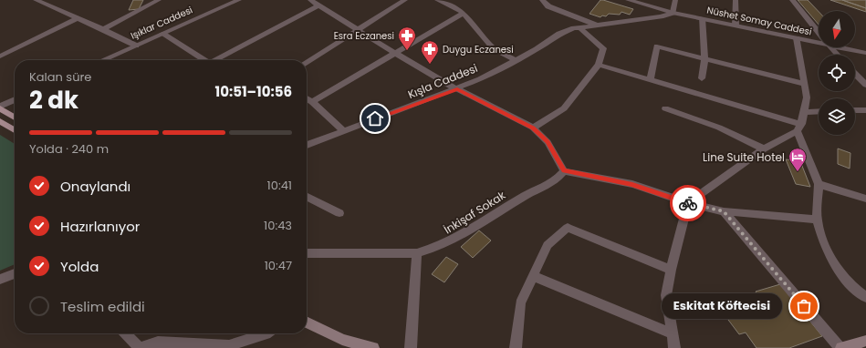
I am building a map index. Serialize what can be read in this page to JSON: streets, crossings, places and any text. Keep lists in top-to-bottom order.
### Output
{
  "streets": {
    "street": [
      "Nüshet Somay Caddesi",
      "Işıklar Caddesi",
      "Kışla Caddesi",
      "İnkişaf Sokak"
    ]
  },
  "crossings": [
    ["Nüshet Somay Caddesi", "Kışla Caddesi"]
  ],
  "places": {
    "pharmacy": ["Esra Eczanesi", "Duygu Eczanesi"],
    "hotel": ["Line Suite Hotel"],
    "other": ["Eskitat Köftecisi"]
  },
  "north": "bottom",
  "page": {
    "heading": ["2 dk", "Kalan süre", "10:51–10:56"],
    "bar": "Yolda · 240 m",
    "list": [
      ["Onaylandı", "10:41"],
      ["Hazırlanıyor", "10:43"],
      ["Yolda", "10:47"],
      "Teslim edildi"
    ],
    "bubble": "Eskitat Köftecisi"
  }
}
